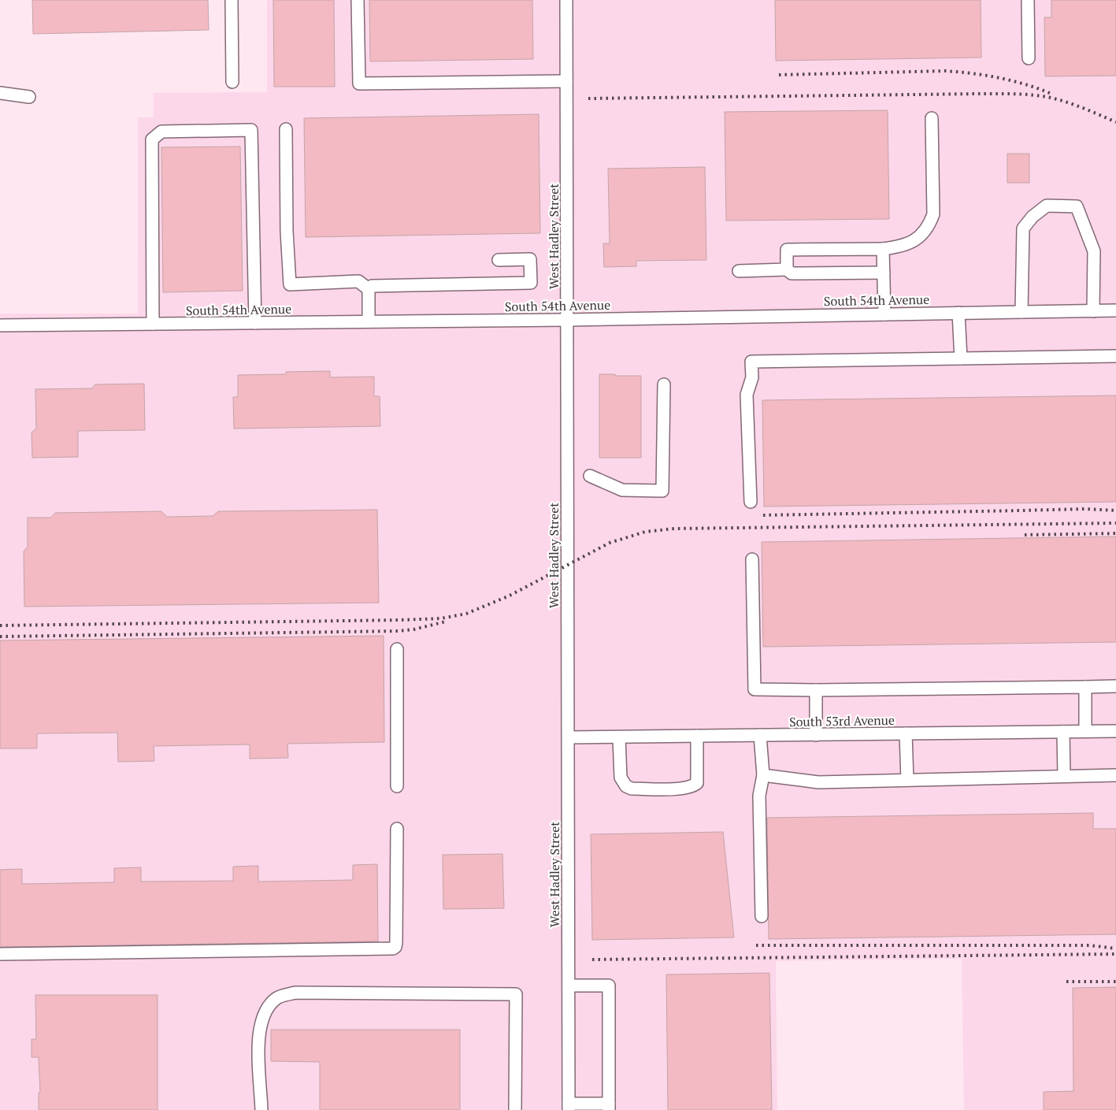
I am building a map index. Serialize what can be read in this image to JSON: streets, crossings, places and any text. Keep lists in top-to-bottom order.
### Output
{
  "streets": {
    "street": ["West Hadley Street", "South 54th Avenue", "South 53rd Avenue"]
  },
  "crossings": [
    ["West Hadley Street", "South 54th Avenue"],
    ["West Hadley Street", "South 53rd Avenue"]
  ]
}
